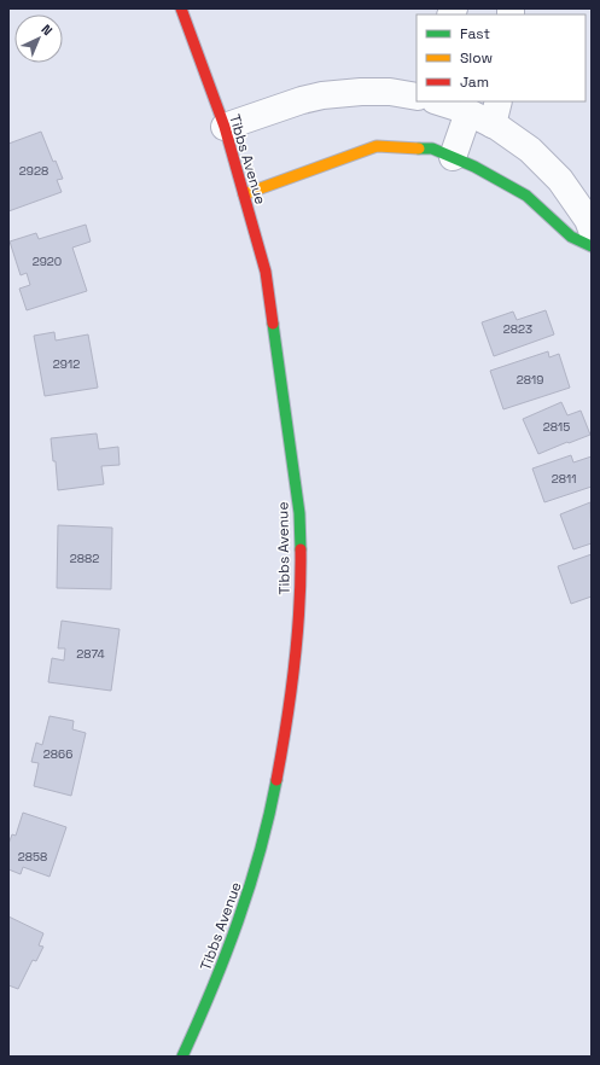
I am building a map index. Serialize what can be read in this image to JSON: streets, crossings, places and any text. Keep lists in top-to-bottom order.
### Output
{
  "streets": {
    "street": ["Tibbs Avenue"]
  },
  "house_numbers": [
    "2928",
    "2920",
    "2823",
    "2912",
    "2819",
    "2815",
    "2811",
    "2882",
    "2874",
    "2866",
    "2858"
  ],
  "legend": ["Fast", "Slow", "Jam"],
  "north": "top right"
}
